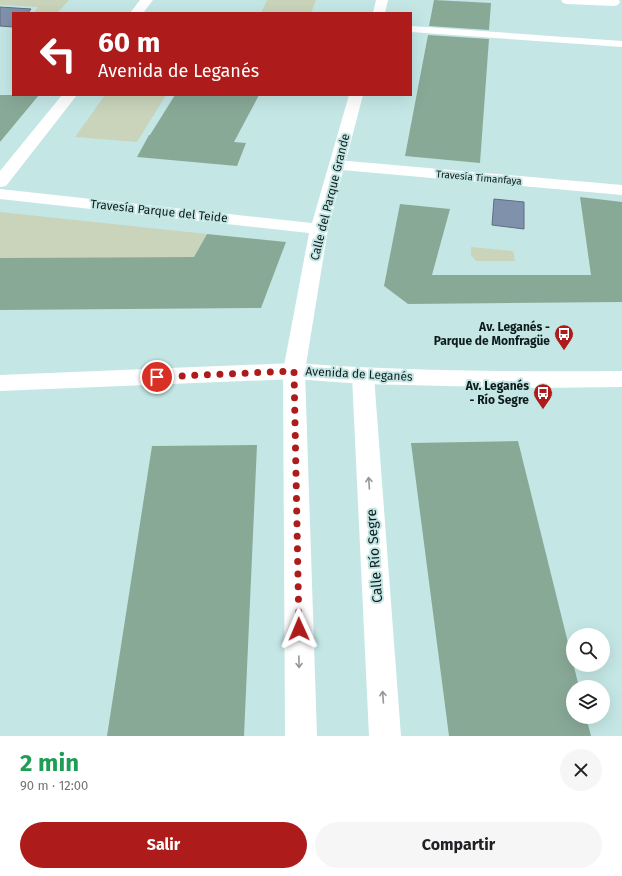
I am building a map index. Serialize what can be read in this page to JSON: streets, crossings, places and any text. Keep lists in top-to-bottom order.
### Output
{
  "streets": {
    "street": [
      "Travesía Timanfaya",
      "Calle del Parque Grande",
      "Travesía Parque del Teide",
      "Avenida de Leganés",
      "Calle Río Segre"
    ]
  },
  "crossings": [
    ["Travesía Timanfaya", "Calle del Parque Grande"],
    ["Calle del Parque Grande", "Travesía Parque del Teide"],
    ["Calle del Parque Grande", "Avenida de Leganés"],
    ["Avenida de Leganés", "Calle Río Segre"]
  ],
  "places": {
    "bus stop": ["Av. Leganés - Parque de Monfragüe", "Av. Leganés - Río Segre"]
  },
  "page": {
    "turn": ["60 m", "Avenida de Leganés"],
    "heading": ["2 min", "90 m · 12:00"],
    "buttons": ["Salir", "Compartir"]
  }
}
